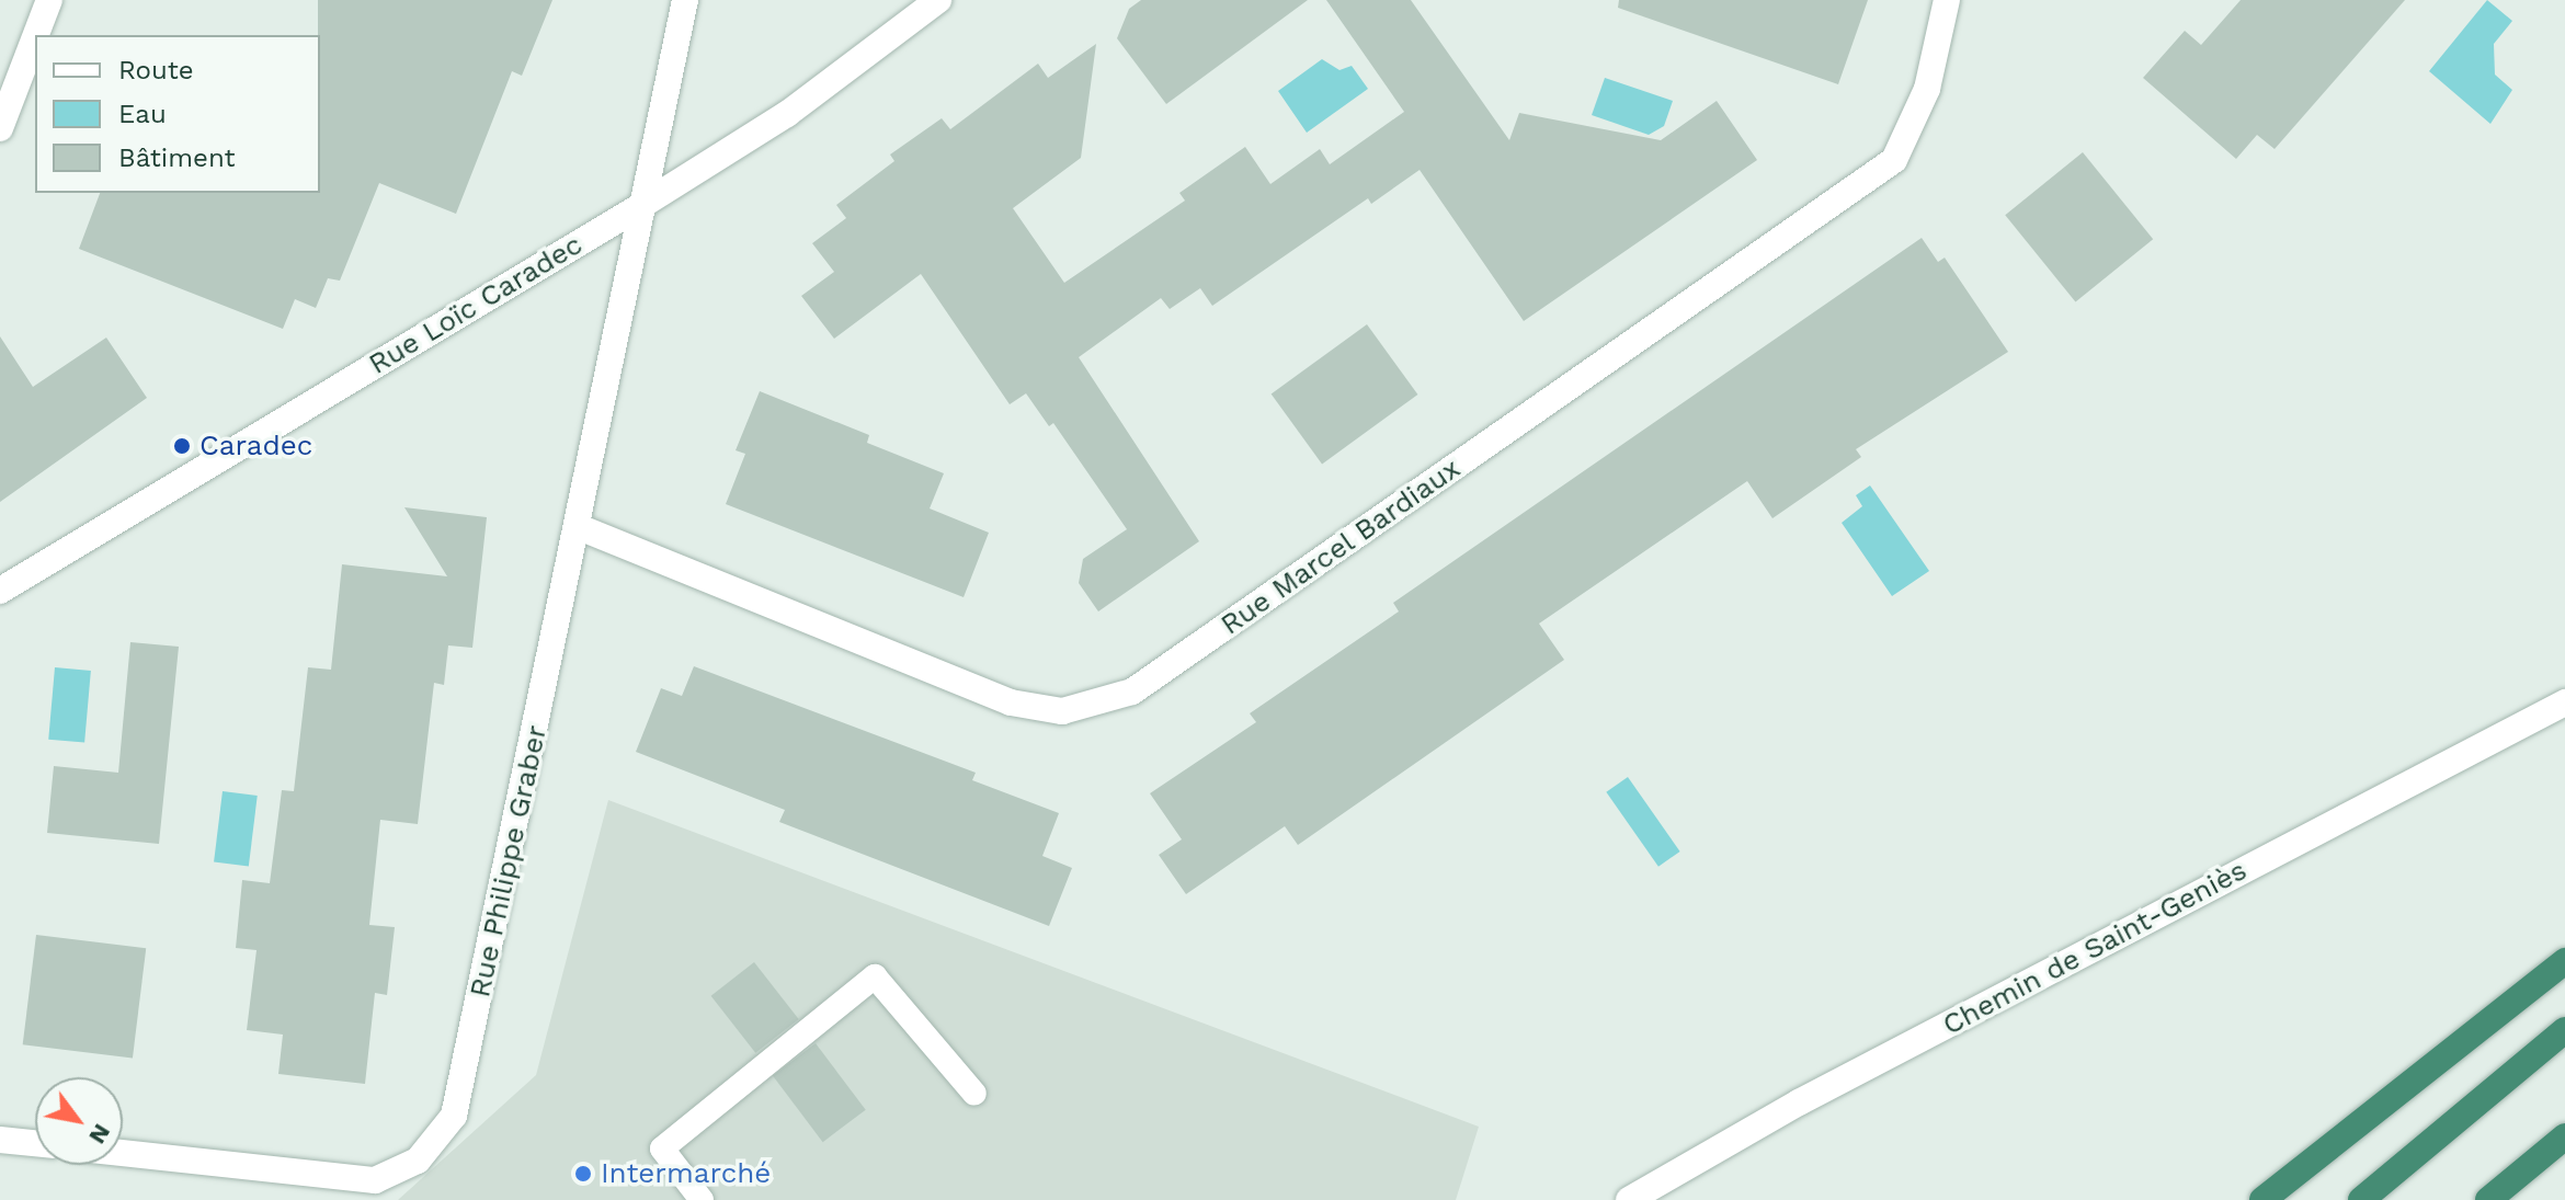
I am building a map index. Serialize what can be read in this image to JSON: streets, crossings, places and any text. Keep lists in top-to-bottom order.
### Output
{
  "streets": {
    "street": [
      "Rue Loïc Caradec",
      "Rue Marcel Bardiaux",
      "Rue Philippe Graber",
      "Chemin de Saint-Geniès"
    ]
  },
  "crossings": [
    ["Rue Loïc Caradec", "Rue Philippe Graber"],
    ["Rue Marcel Bardiaux", "Rue Philippe Graber"]
  ],
  "places": ["Caradec", "Intermarché"],
  "legend": ["Route", "Eau", "Bâtiment"],
  "north": "bottom right"
}
